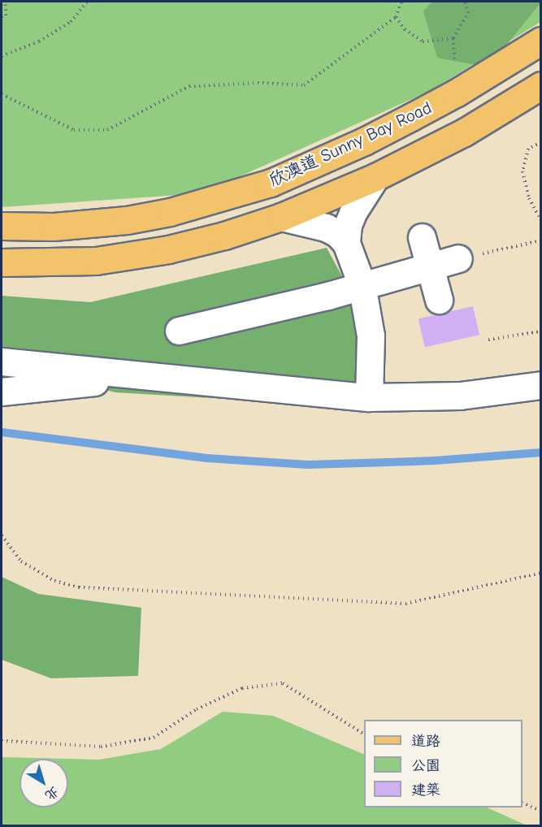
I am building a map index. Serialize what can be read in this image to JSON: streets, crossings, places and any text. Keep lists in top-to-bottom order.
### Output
{
  "streets": {
    "main road": ["欣澳道 Sunny Bay Road"]
  },
  "legend": ["道路", "公園", "建築"],
  "north": "bottom right"
}
